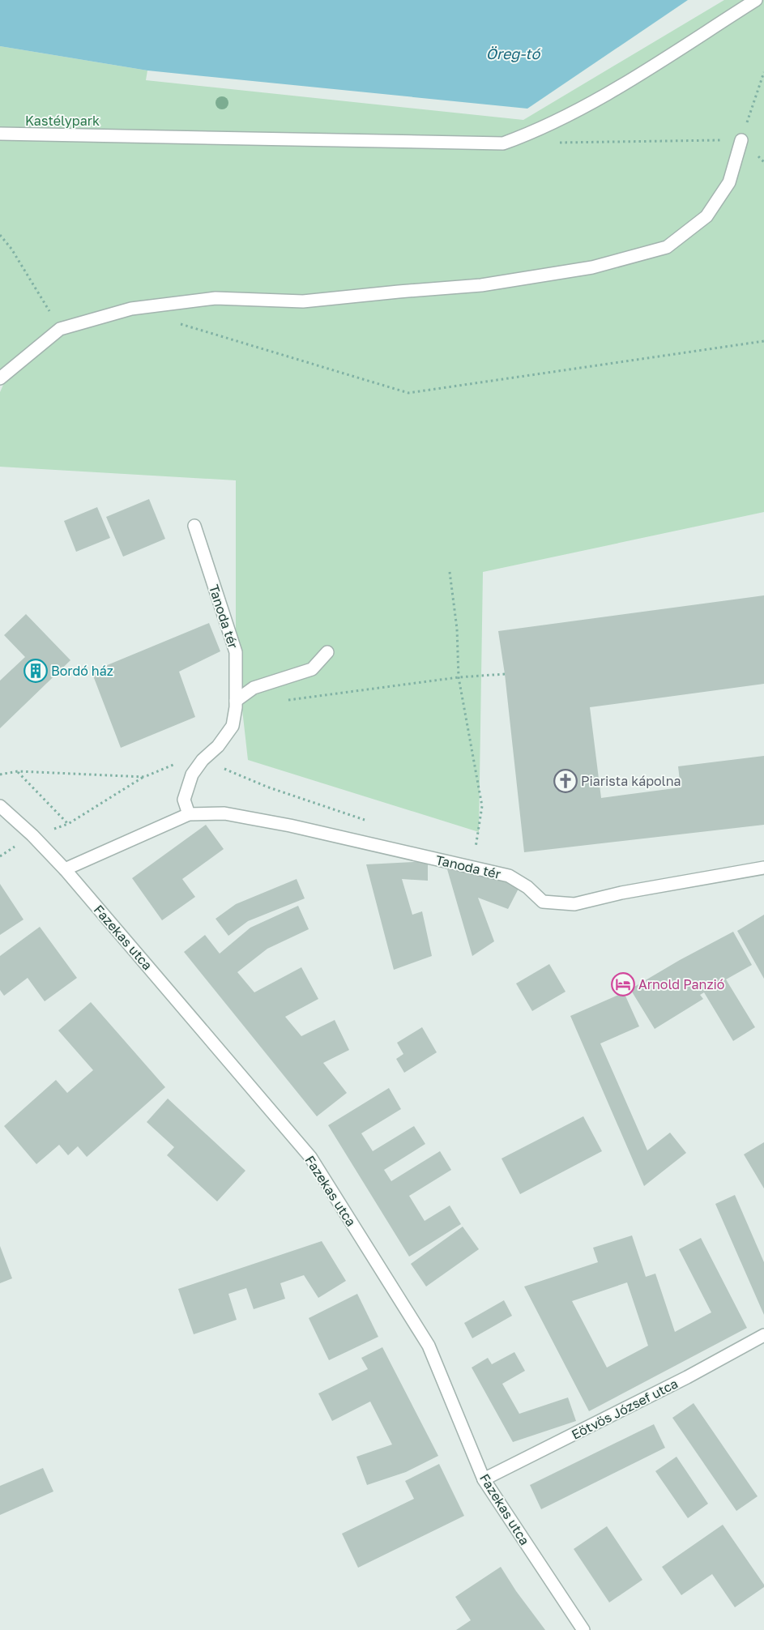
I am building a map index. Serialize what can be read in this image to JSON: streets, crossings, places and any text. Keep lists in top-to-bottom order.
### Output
{
  "streets": {
    "street": ["Tanoda tér", "Fazekas utca", "Eötvös József utca"]
  },
  "crossings": [
    ["Tanoda tér", "Fazekas utca"],
    ["Fazekas utca", "Eötvös József utca"]
  ],
  "water": ["Öreg-tó"],
  "parks": ["Kastélypark"],
  "places": {
    "building": ["Bordó ház"],
    "church": ["Piarista kápolna"],
    "hotel": ["Arnold Panzió"]
  }
}
